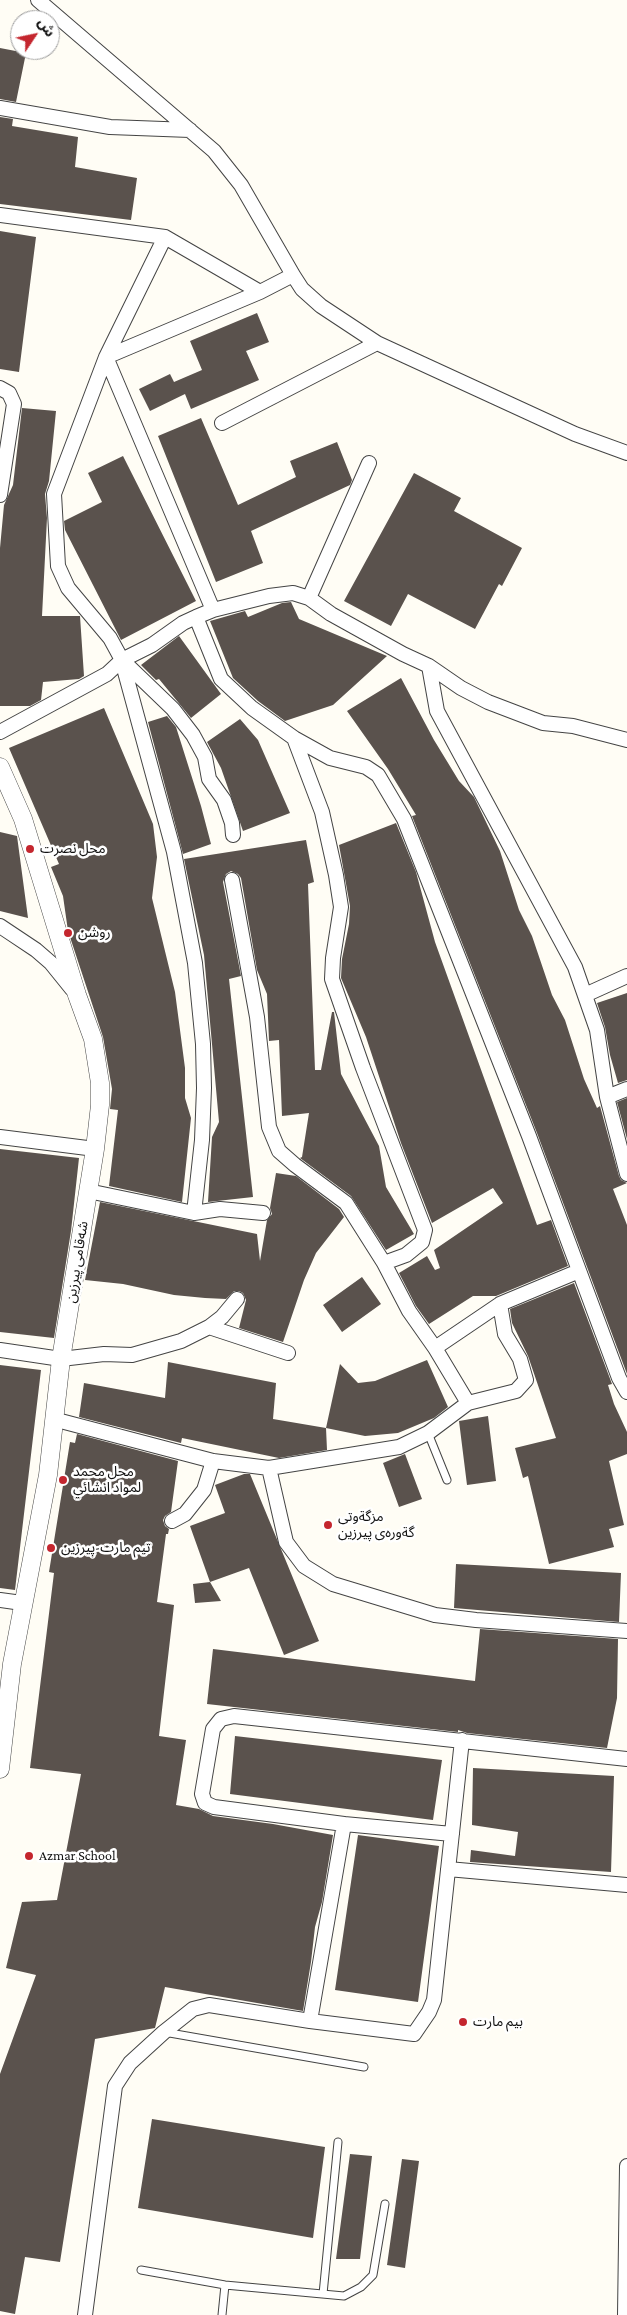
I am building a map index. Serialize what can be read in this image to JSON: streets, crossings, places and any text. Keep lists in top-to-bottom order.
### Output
{
  "streets": {
    "street": ["شەقامی پیرزین"]
  },
  "places": [
    "محل نصرت",
    "روشن",
    "محل محمد لمواد انشائي",
    "مزگةوتی گةورەی پیرزین",
    "تیم مارت-پیرزین",
    "Azmar School",
    "بیم مارت"
  ],
  "north": "top right"
}
